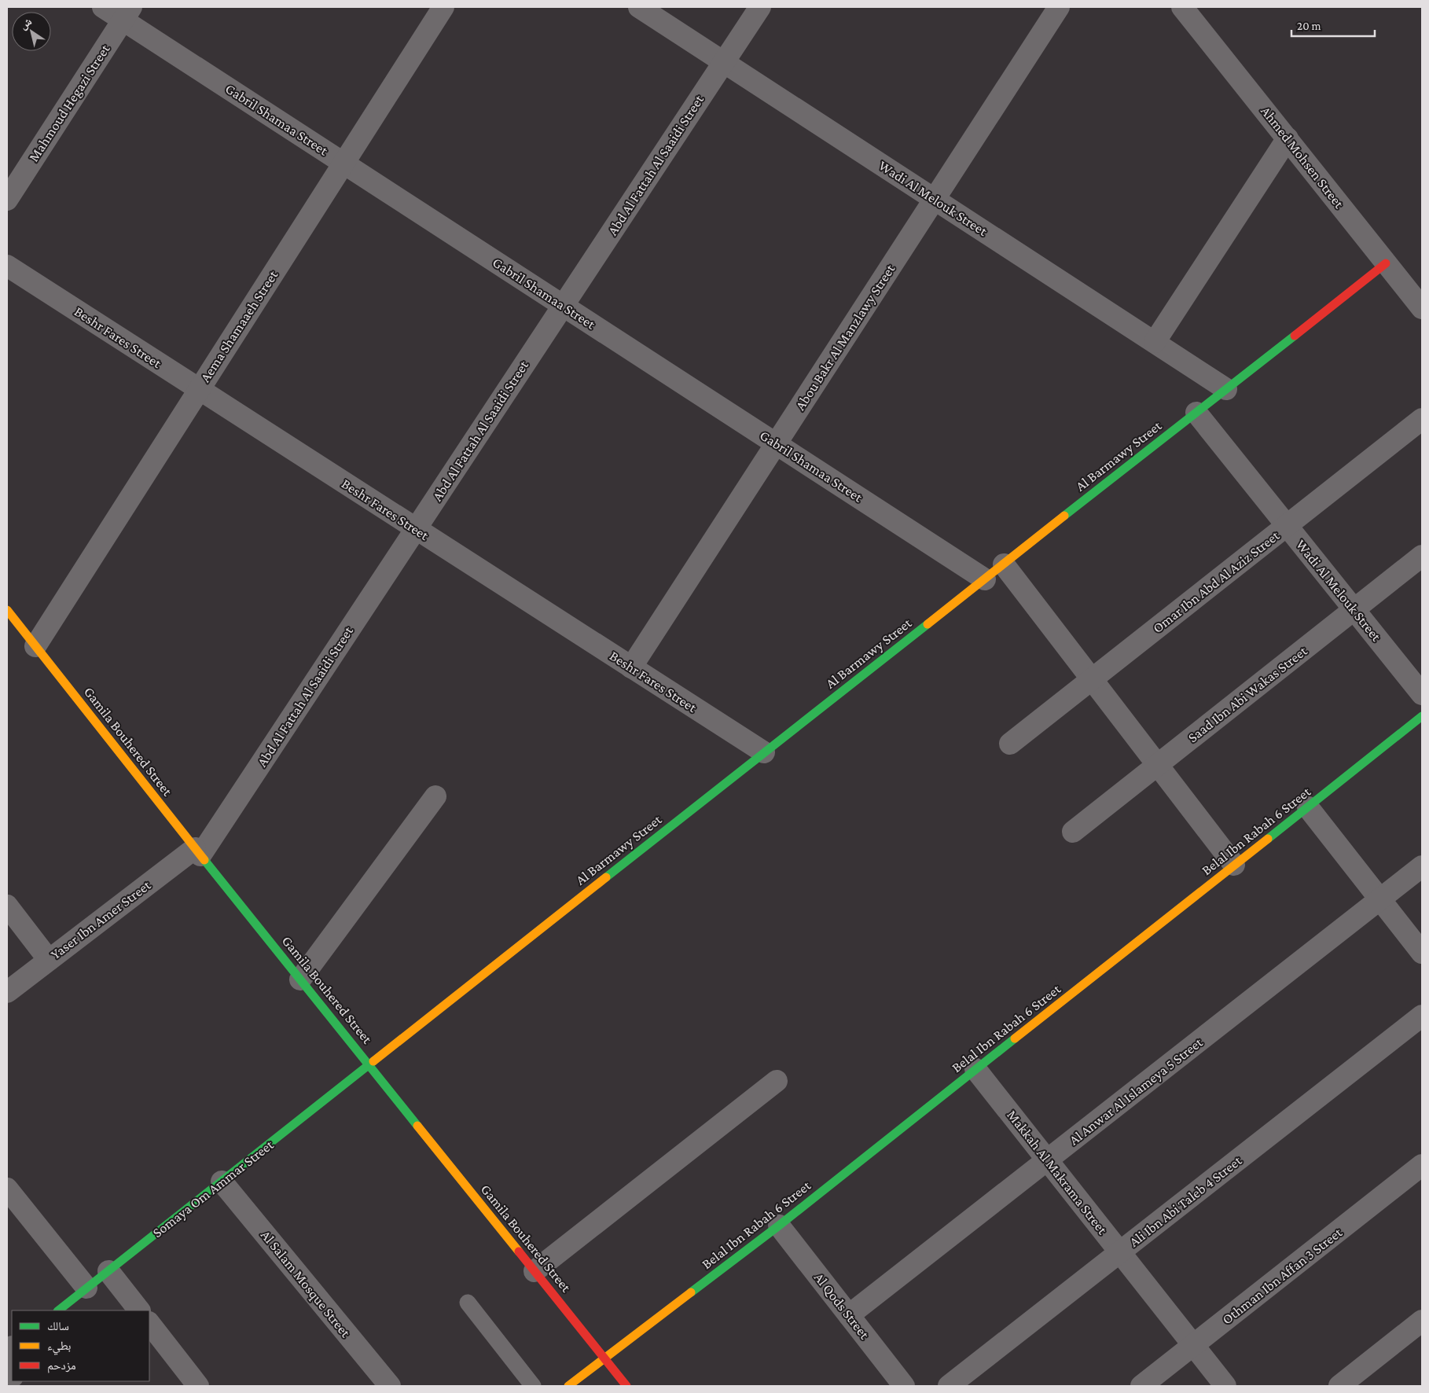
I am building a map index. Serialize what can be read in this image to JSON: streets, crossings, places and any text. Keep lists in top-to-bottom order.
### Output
{
  "streets": {
    "street": [
      "Mahmoud Hegazi Street",
      "Gabril Shamaa Street",
      "Ahmed Mohsen Street",
      "Abd Al Fattah Al Saaidi Street",
      "Wadi Al Melouk Street",
      "Aema Shamaaeh Street",
      "Beshr Fares Street",
      "Abou Bakr Al Manzlawy Street",
      "Al Barmawy Street",
      "Omar Ibn Abd Al Aziz Street",
      "Saad Ibn Abi Wakas Street",
      "Gamila Bouhered Street",
      "Belal Ibn Rabah 6 Street",
      "Yaser Ibn Amer Street",
      "Al Anwar Al Islameya 5 Street",
      "Makkah Al Makrama Street",
      "Somaya Om Ammar Street",
      "Ali Ibn Abi Taleb 4 Street",
      "Othman Ibn Affan 3 Street",
      "Al Salam Mosque Street",
      "Al Qods Street"
    ]
  },
  "crossings": [
    ["Mahmoud Hegazi Street", "Gabril Shamaa Street"],
    ["Gabril Shamaa Street", "Abd Al Fattah Al Saaidi Street"],
    ["Gabril Shamaa Street", "Aema Shamaaeh Street"],
    ["Gabril Shamaa Street", "Abou Bakr Al Manzlawy Street"],
    ["Gabril Shamaa Street", "Al Barmawy Street"],
    ["Ahmed Mohsen Street", "Al Barmawy Street"],
    ["Abd Al Fattah Al Saaidi Street", "Wadi Al Melouk Street"],
    ["Abd Al Fattah Al Saaidi Street", "Beshr Fares Street"],
    ["Abd Al Fattah Al Saaidi Street", "Gamila Bouhered Street"],
    ["Abd Al Fattah Al Saaidi Street", "Yaser Ibn Amer Street"],
    ["Wadi Al Melouk Street", "Abou Bakr Al Manzlawy Street"],
    ["Wadi Al Melouk Street", "Al Barmawy Street"],
    ["Wadi Al Melouk Street", "Omar Ibn Abd Al Aziz Street"],
    ["Wadi Al Melouk Street", "Saad Ibn Abi Wakas Street"],
    ["Aema Shamaaeh Street", "Beshr Fares Street"],
    ["Aema Shamaaeh Street", "Gamila Bouhered Street"],
    ["Beshr Fares Street", "Abou Bakr Al Manzlawy Street"],
    ["Beshr Fares Street", "Al Barmawy Street"],
    ["Al Barmawy Street", "Gamila Bouhered Street"],
    ["Al Barmawy Street", "Somaya Om Ammar Street"],
    ["Gamila Bouhered Street", "Belal Ibn Rabah 6 Street"],
    ["Gamila Bouhered Street", "Yaser Ibn Amer Street"],
    ["Gamila Bouhered Street", "Somaya Om Ammar Street"],
    ["Belal Ibn Rabah 6 Street", "Makkah Al Makrama Street"],
    ["Belal Ibn Rabah 6 Street", "Al Qods Street"],
    ["Al Anwar Al Islameya 5 Street", "Makkah Al Makrama Street"],
    ["Al Anwar Al Islameya 5 Street", "Al Qods Street"],
    ["Makkah Al Makrama Street", "Ali Ibn Abi Taleb 4 Street"],
    ["Makkah Al Makrama Street", "Othman Ibn Affan 3 Street"],
    ["Somaya Om Ammar Street", "Al Salam Mosque Street"]
  ],
  "legend": ["سالك", "بطيء", "مزدحم"],
  "scale_bar": "20 m",
  "north": "top left"
}
